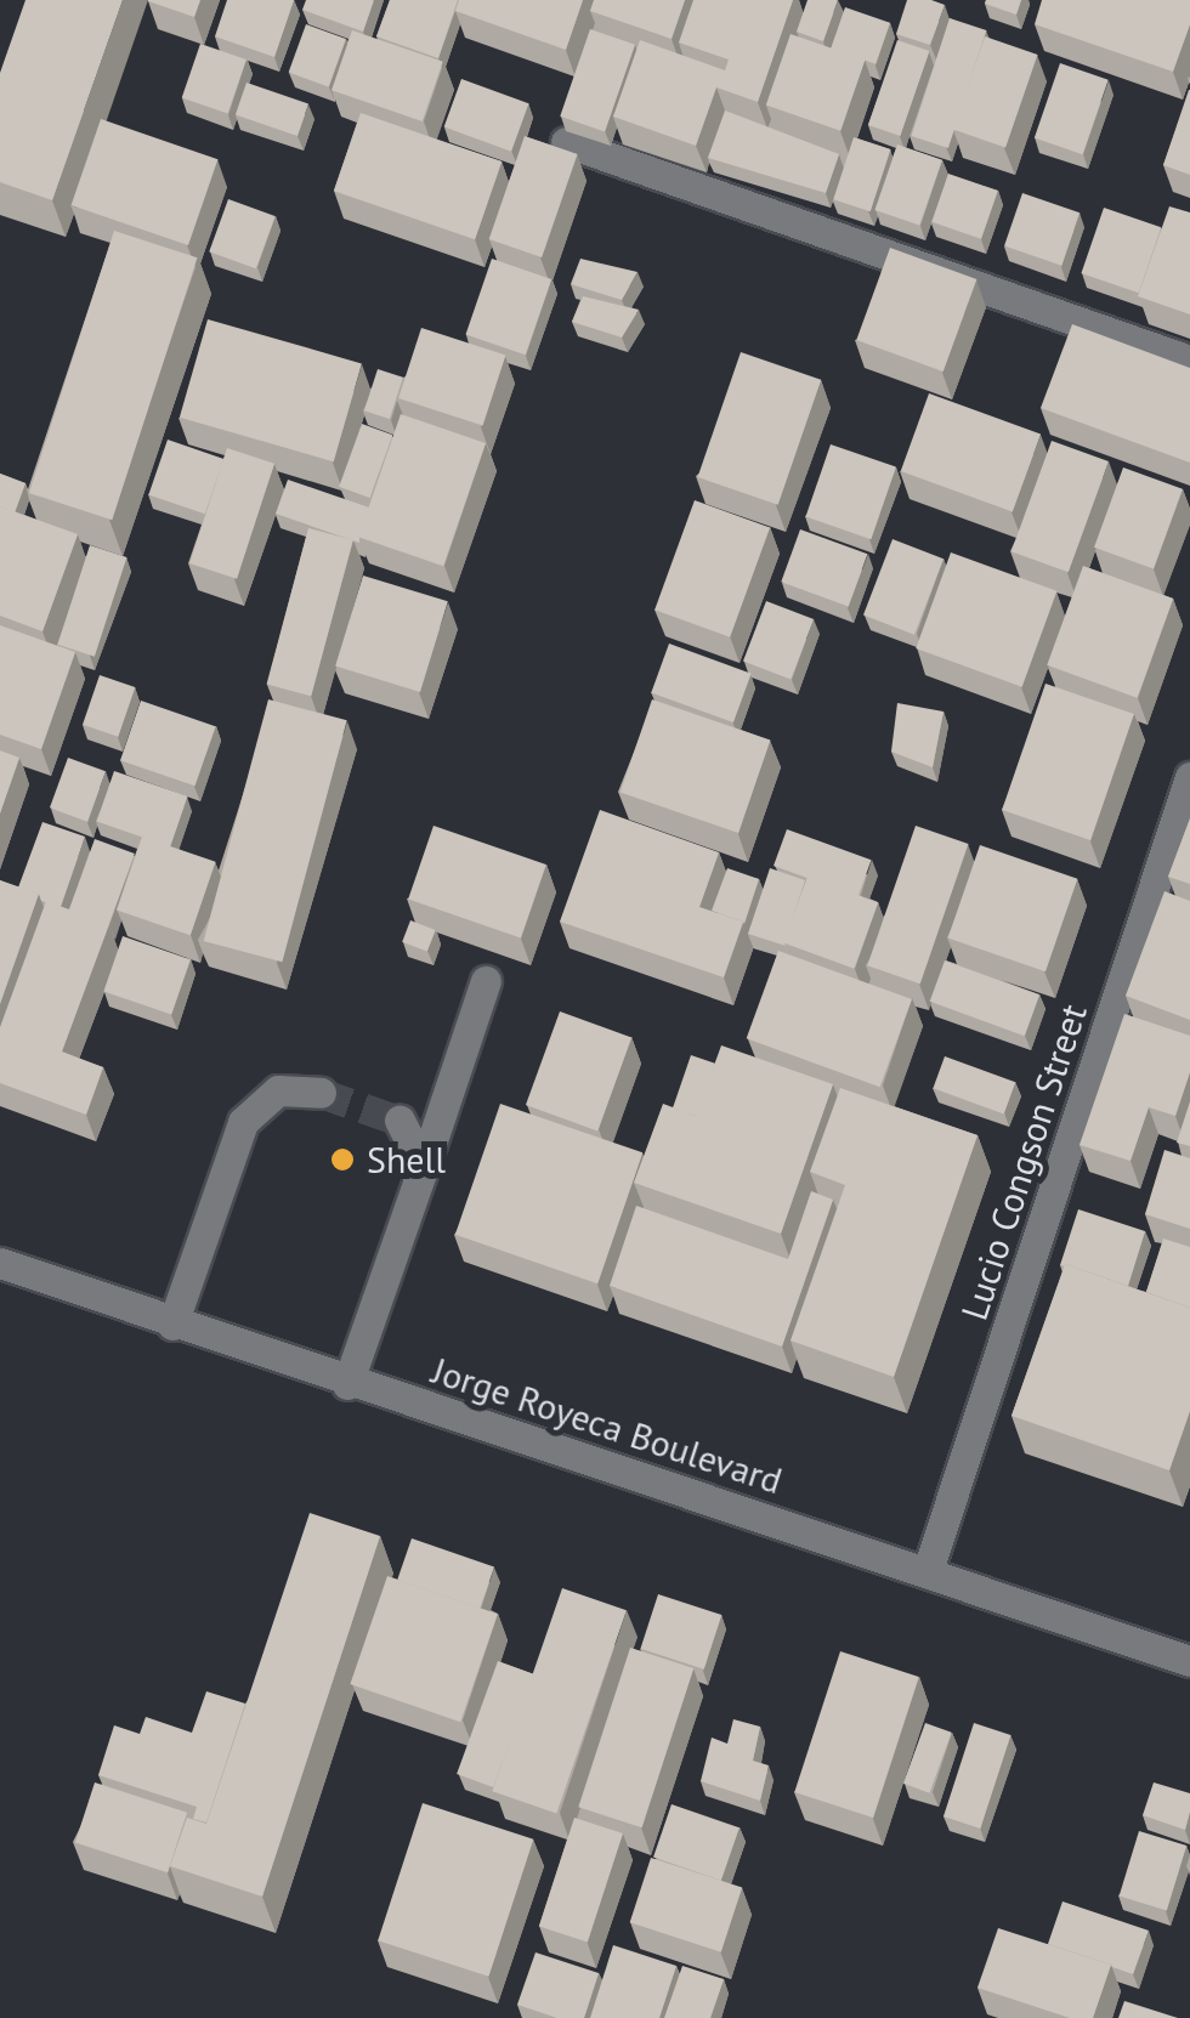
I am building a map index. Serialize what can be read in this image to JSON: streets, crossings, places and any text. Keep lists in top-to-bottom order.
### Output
{
  "streets": {
    "street": ["Lucio Congson Street", "Jorge Royeca Boulevard"]
  },
  "crossings": [
    ["Lucio Congson Street", "Jorge Royeca Boulevard"]
  ],
  "places": ["Shell"]
}
